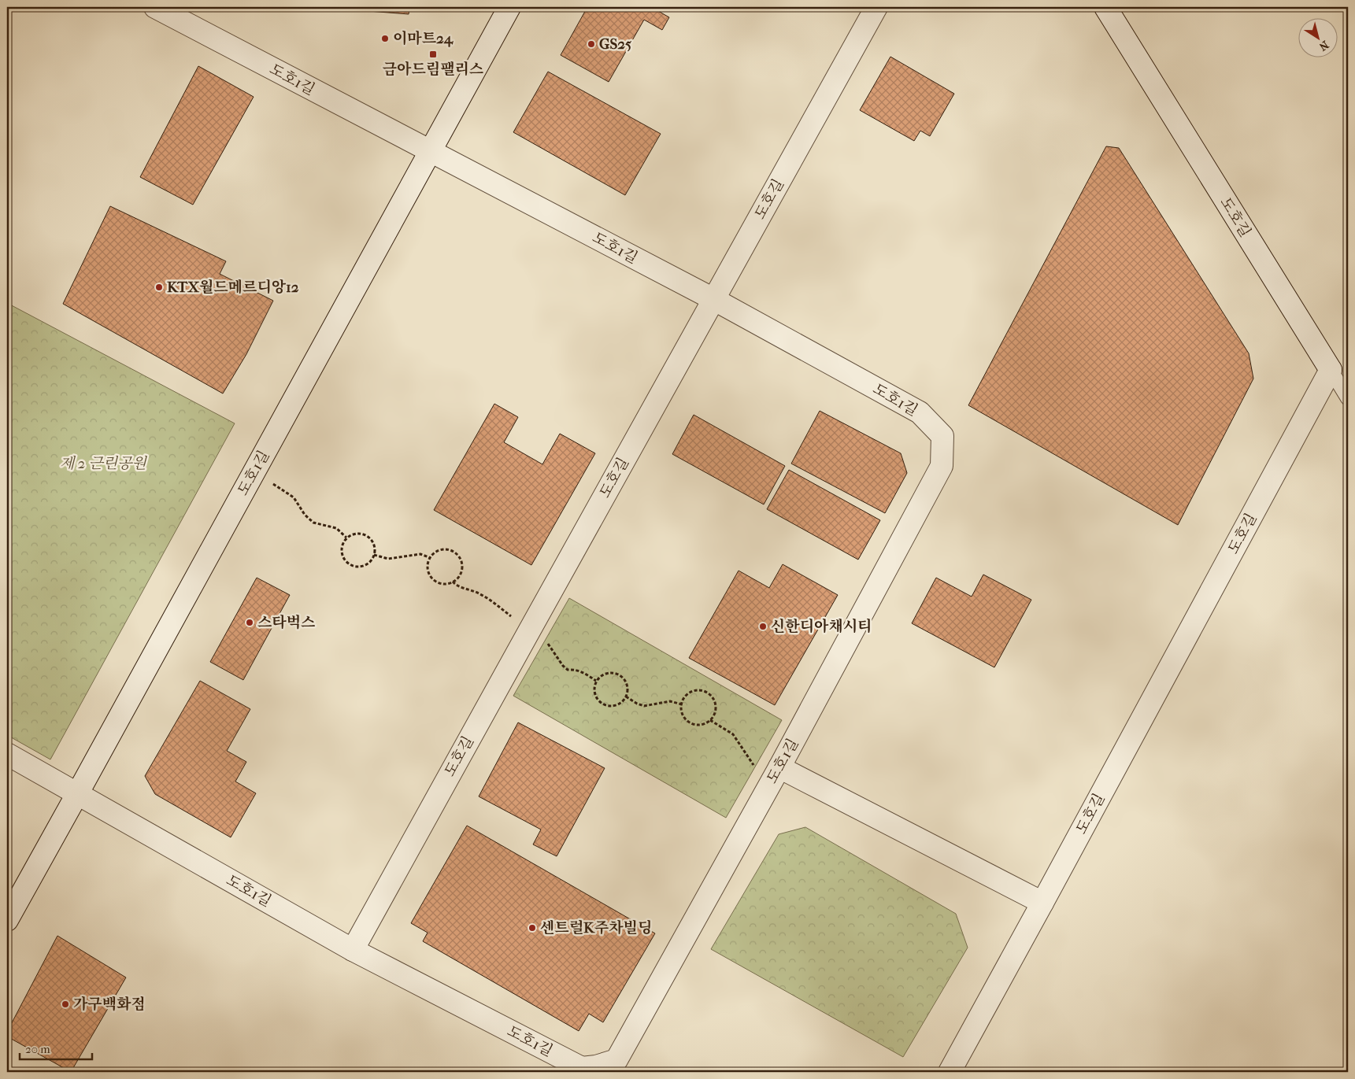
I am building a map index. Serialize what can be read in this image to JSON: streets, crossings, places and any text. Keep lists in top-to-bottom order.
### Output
{
  "streets": {
    "street": ["도호1길", "도호길"]
  },
  "crossings": [
    ["도호1길", "도호길"]
  ],
  "parks": ["제 2 근린공원"],
  "places": {
    "other": [
      "이마트24",
      "GS25",
      "KTX월드메르디앙12",
      "스타벅스",
      "신한디아채시티",
      "센트럴K주차빌딩",
      "가구백화점"
    ],
    "transit": ["금아드림팰리스"]
  },
  "scale_bar": "20 m",
  "north": "bottom right"
}
